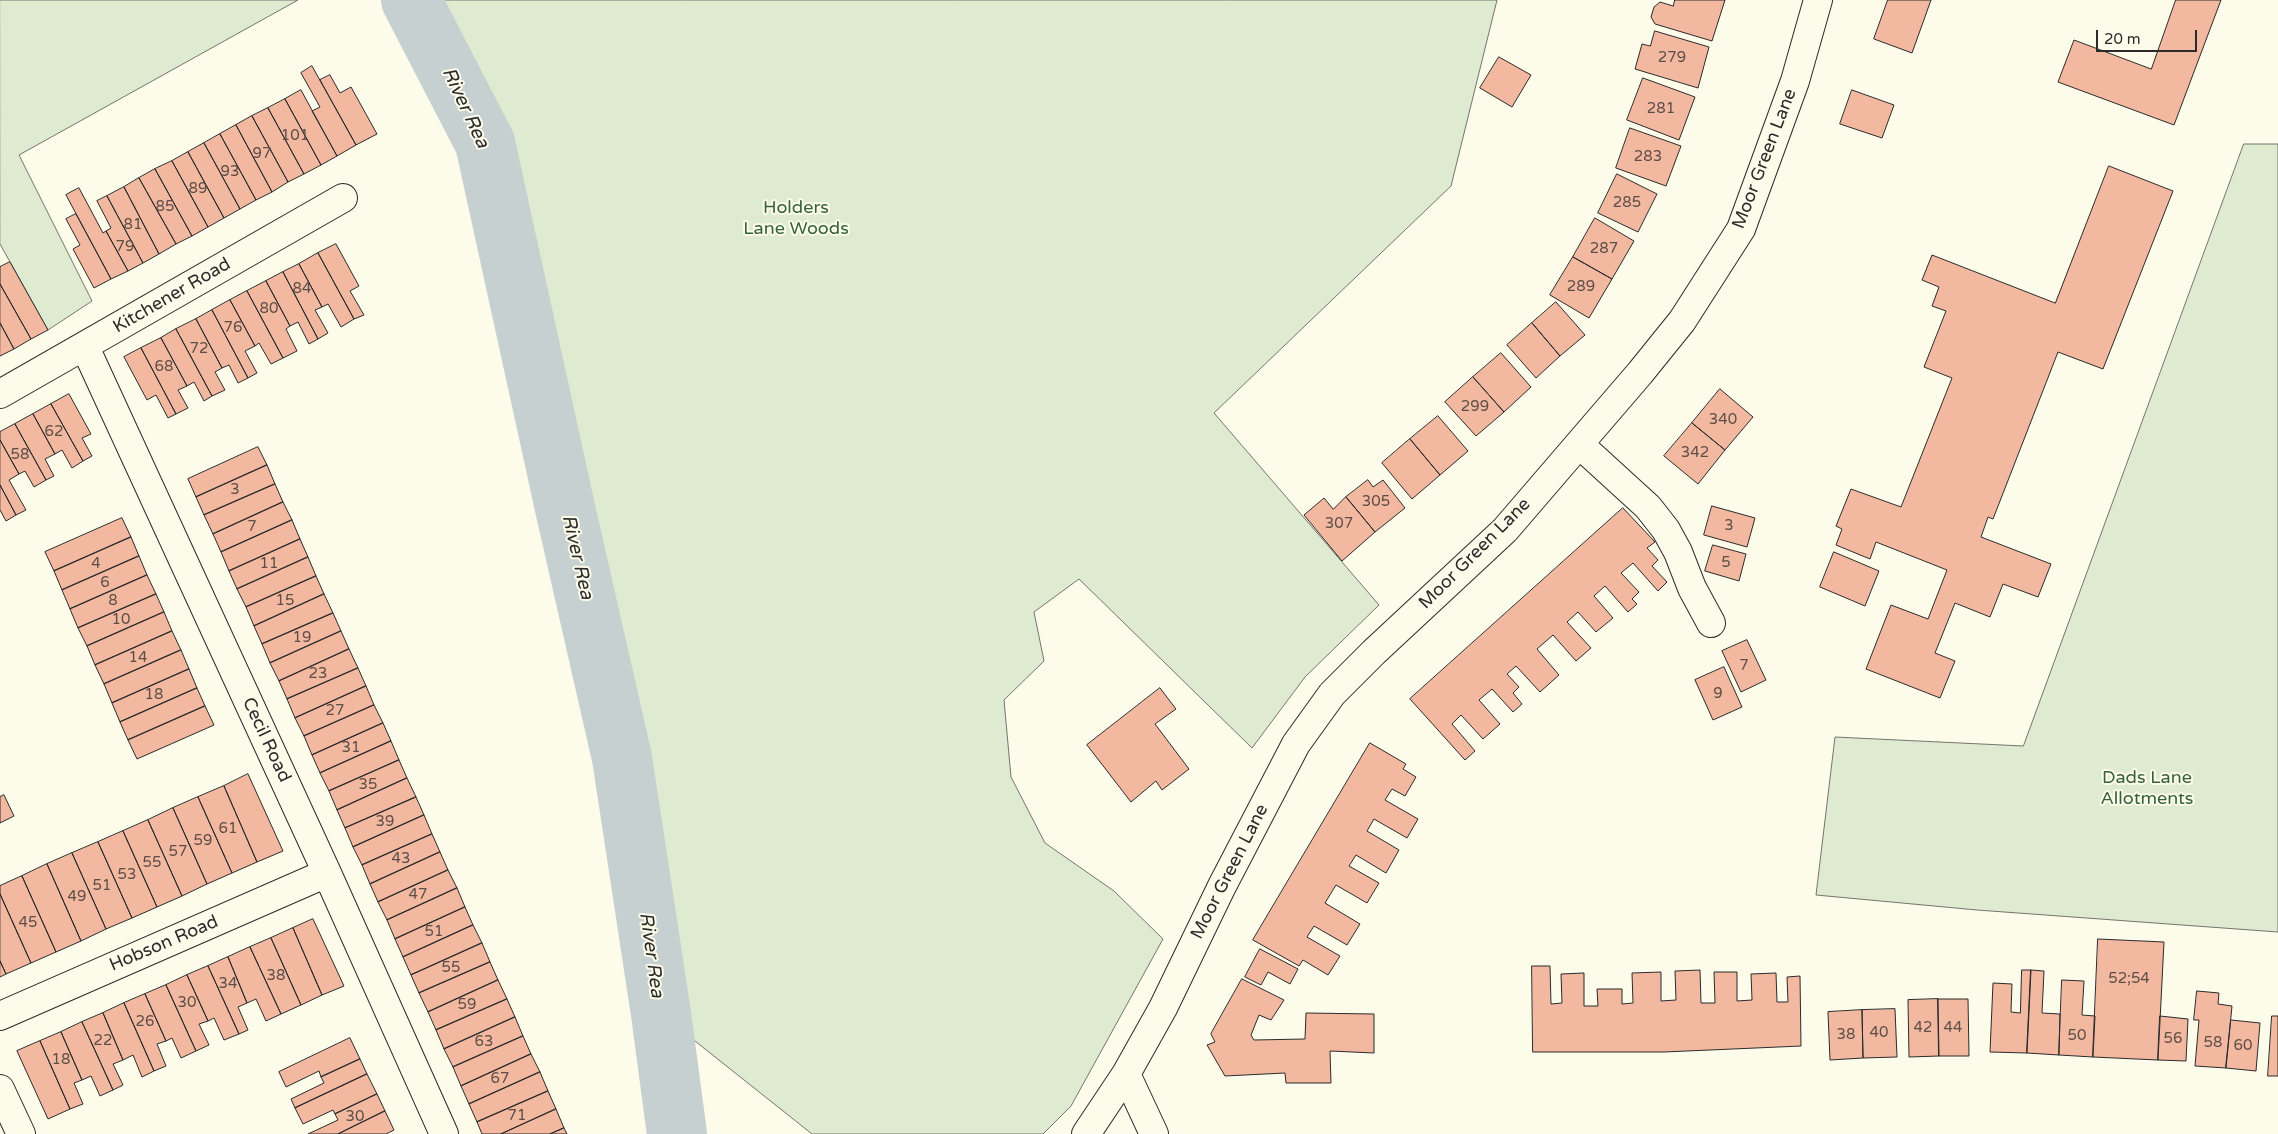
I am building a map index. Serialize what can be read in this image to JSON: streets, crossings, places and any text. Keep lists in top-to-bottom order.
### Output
{
  "streets": {
    "street": [
      "Moor Green Lane",
      "Kitchener Road",
      "Cecil Road",
      "Hobson Road"
    ]
  },
  "crossings": [
    ["Kitchener Road", "Cecil Road"],
    ["Cecil Road", "Hobson Road"]
  ],
  "water": ["River Rea"],
  "parks": ["Holders Lane Woods", "Dads Lane Allotments"],
  "house_numbers": [
    "279",
    "281",
    "101",
    "97",
    "283",
    "93",
    "89",
    "285",
    "85",
    "81",
    "79",
    "287",
    "289",
    "84",
    "80",
    "76",
    "72",
    "68",
    "299",
    "340",
    "62",
    "342",
    "58",
    "3",
    "305",
    "307",
    "3",
    "7",
    "5",
    "4",
    "11",
    "6",
    "8",
    "15",
    "10",
    "19",
    "14",
    "7",
    "23",
    "9",
    "18",
    "27",
    "31",
    "35",
    "39",
    "61",
    "59",
    "57",
    "43",
    "55",
    "53",
    "51",
    "47",
    "49",
    "45",
    "51",
    "55",
    "38",
    "52;54",
    "34",
    "30",
    "59",
    "26",
    "42",
    "44",
    "40",
    "38",
    "50",
    "56",
    "22",
    "63",
    "58",
    "60",
    "18",
    "67",
    "71",
    "30"
  ],
  "scale_bar": "20 m"
}
